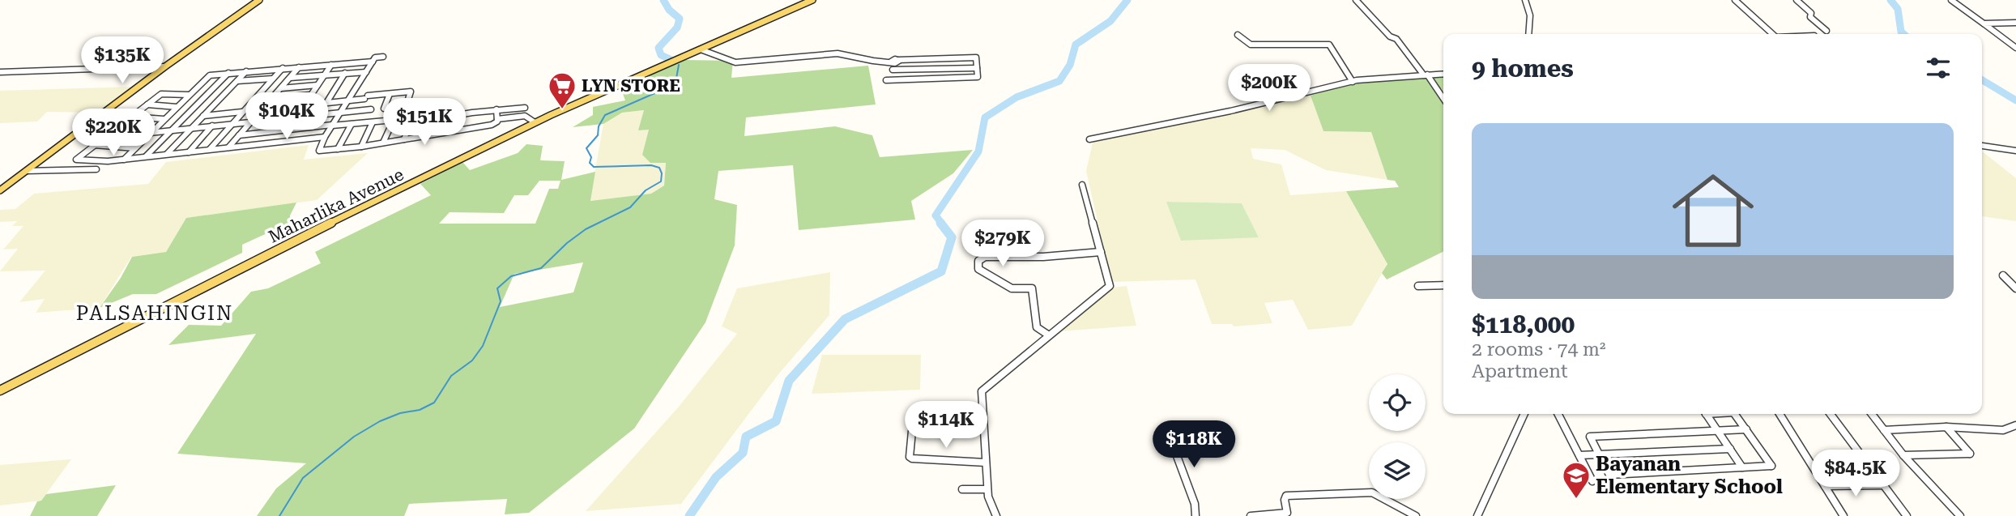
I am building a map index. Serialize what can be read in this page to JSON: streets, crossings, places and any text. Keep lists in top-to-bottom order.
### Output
{
  "streets": {
    "main road": ["Maharlika Avenue"]
  },
  "districts": ["PALSAHINGIN"],
  "places": {
    "supermarket": ["LYN STORE"],
    "school or university": ["Bayanan Elementary School"]
  },
  "page": {
    "heading": "9 homes",
    "price": [
      "$135K",
      "$200K",
      "$104K",
      "$151K",
      "$220K",
      "$279K",
      "$114K",
      "$118K",
      "$84.5K"
    ],
    "list": [
      {
        "name": "$118,000",
        "note": "2 rooms · 74 m² · Apartment"
      }
    ]
  }
}
